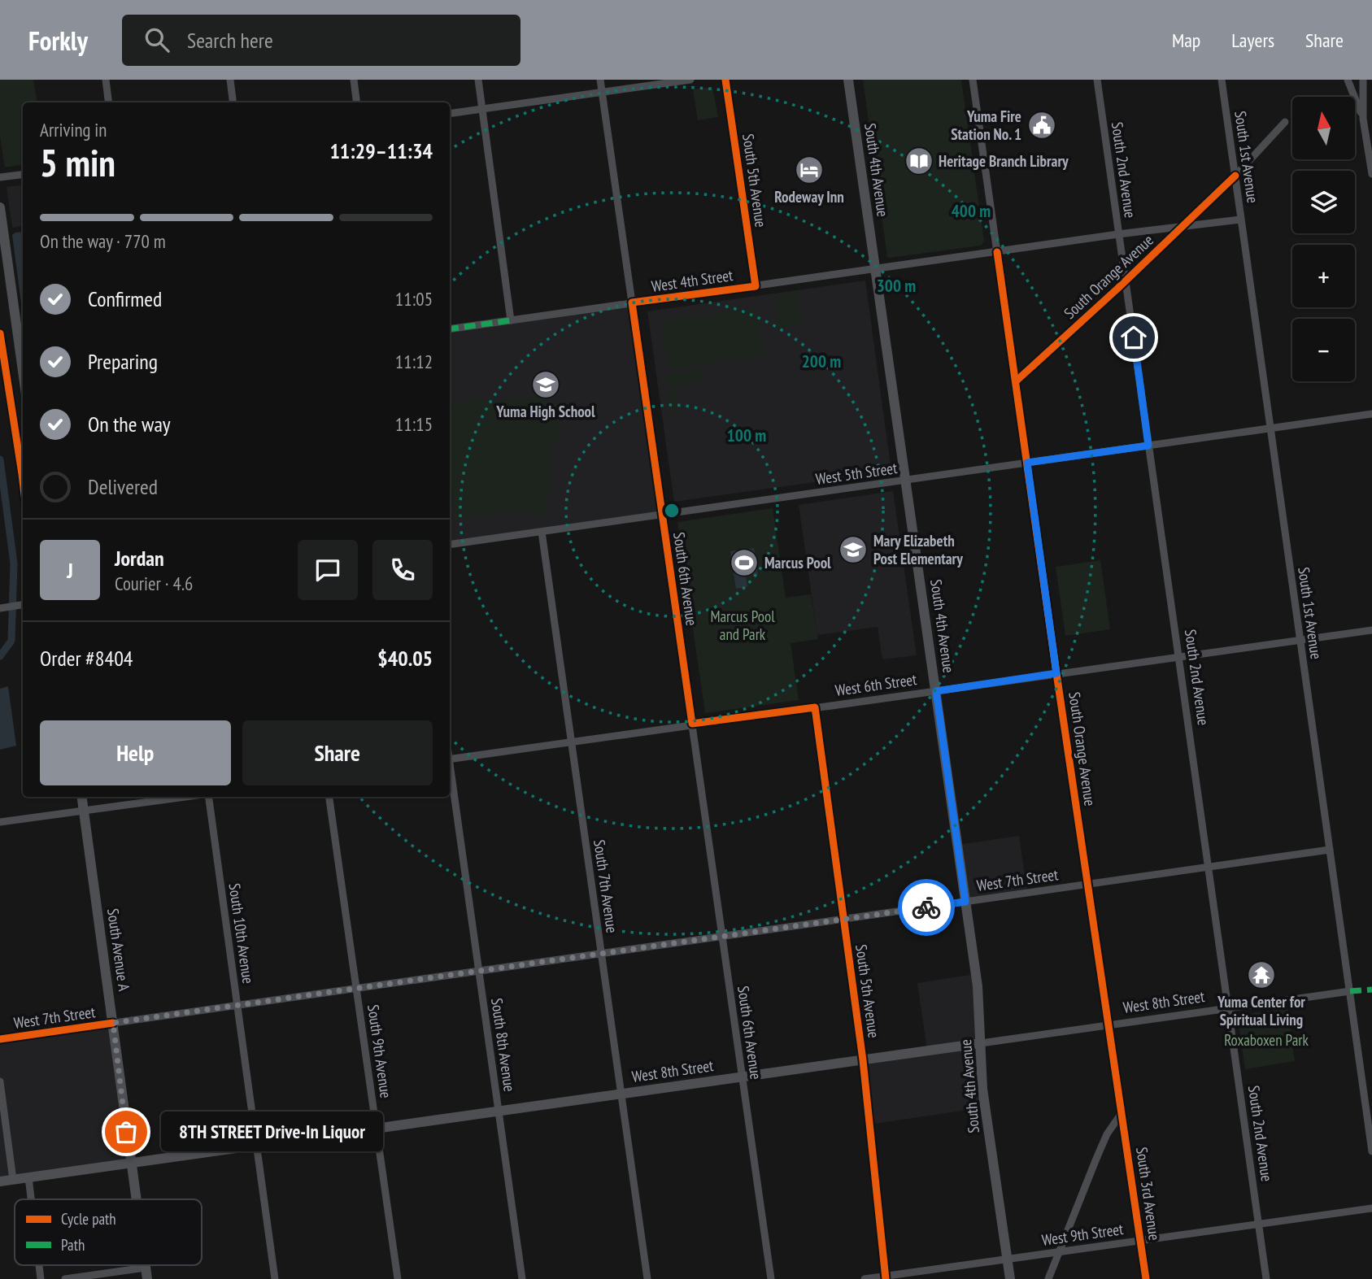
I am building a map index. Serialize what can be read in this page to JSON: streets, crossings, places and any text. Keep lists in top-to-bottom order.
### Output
{
  "streets": {
    "main road": ["South 4th Avenue", "South Avenue A", "West 8th Street"],
    "street": [
      "South 1st Avenue",
      "South 2nd Avenue",
      "South 5th Avenue",
      "South Orange Avenue",
      "West 4th Street",
      "West 5th Street",
      "South 6th Avenue",
      "West 6th Street",
      "West 7th Street",
      "South 7th Avenue",
      "South 10th Avenue",
      "South 8th Avenue",
      "South 9th Avenue",
      "South 3rd Avenue",
      "West 9th Street"
    ]
  },
  "crossings": [
    ["South 1st Avenue", "South Orange Avenue"],
    ["South 1st Avenue", "West 4th Street"],
    ["South 1st Avenue", "West 5th Street"],
    ["South 1st Avenue", "West 6th Street"],
    ["South 1st Avenue", "West 7th Street"],
    ["South 1st Avenue", "West 8th Street"],
    ["South 4th Avenue", "West 4th Street"],
    ["South 4th Avenue", "West 5th Street"],
    ["South 4th Avenue", "West 6th Street"],
    ["South 4th Avenue", "West 7th Street"],
    ["South 4th Avenue", "West 8th Street"],
    ["South 4th Avenue", "West 9th Street"],
    ["South 2nd Avenue", "South Orange Avenue"],
    ["South 2nd Avenue", "West 4th Street"],
    ["South 2nd Avenue", "West 5th Street"],
    ["South 2nd Avenue", "West 6th Street"],
    ["South 2nd Avenue", "West 7th Street"],
    ["South 2nd Avenue", "West 8th Street"],
    ["South 2nd Avenue", "West 9th Street"],
    ["South 5th Avenue", "West 4th Street"],
    ["South 5th Avenue", "West 6th Street"],
    ["South 5th Avenue", "West 7th Street"],
    ["South 5th Avenue", "West 8th Street"],
    ["South 5th Avenue", "West 9th Street"],
    ["South Orange Avenue", "West 4th Street"],
    ["South Orange Avenue", "West 5th Street"],
    ["South Orange Avenue", "West 6th Street"],
    ["South Orange Avenue", "West 7th Street"],
    ["South Orange Avenue", "West 8th Street"],
    ["South Orange Avenue", "South 3rd Avenue"],
    ["West 4th Street", "South 6th Avenue"],
    ["West 5th Street", "South 6th Avenue"],
    ["West 5th Street", "South 7th Avenue"],
    ["South 6th Avenue", "West 6th Street"],
    ["South 6th Avenue", "West 7th Street"],
    ["South 6th Avenue", "West 8th Street"],
    ["West 6th Street", "South 7th Avenue"],
    ["West 7th Street", "South 7th Avenue"],
    ["West 7th Street", "South 10th Avenue"],
    ["West 7th Street", "South Avenue A"],
    ["West 7th Street", "South 8th Avenue"],
    ["West 7th Street", "South 9th Avenue"],
    ["South 7th Avenue", "West 8th Street"],
    ["South 10th Avenue", "West 8th Street"],
    ["South Avenue A", "West 8th Street"],
    ["West 8th Street", "South 8th Avenue"],
    ["West 8th Street", "South 9th Avenue"],
    ["South 3rd Avenue", "West 9th Street"]
  ],
  "parks": ["Marcus Pool and Park", "Roxaboxen Park"],
  "places": {
    "public building": ["Yuma Fire Station No. 1"],
    "library": ["Heritage Branch Library"],
    "hotel": ["Rodeway Inn"],
    "school or university": ["Yuma High School", "Mary Elizabeth Post Elementary"],
    "sports": ["Marcus Pool"],
    "temple": ["Yuma Center for Spiritual Living"],
    "other": ["8TH STREET Drive-In Liquor"]
  },
  "legend": ["Cycle path", "Path"],
  "north": "top",
  "page": {
    "header": "Forkly",
    "search": "Search here",
    "nav": ["Map", "Layers", "Share"],
    "map_buttons": ["+", "−"],
    "heading": ["5 min", "Arriving in", "11:29–11:34"],
    "panel": [
      "Jordan",
      "Courier · 4.6",
      "Order #8404",
      "$40.05"
    ],
    "bar": "On the way · 770 m",
    "list": [
      ["Confirmed", "11:05"],
      ["Preparing", "11:12"],
      ["On the way", "11:15"],
      "Delivered"
    ],
    "round": "J",
    "buttons": ["Help", "Share"],
    "bubble": "8TH STREET Drive-In Liquor"
  },
  "rings": [
    "400 m",
    "300 m",
    "200 m",
    "100 m"
  ]
}
